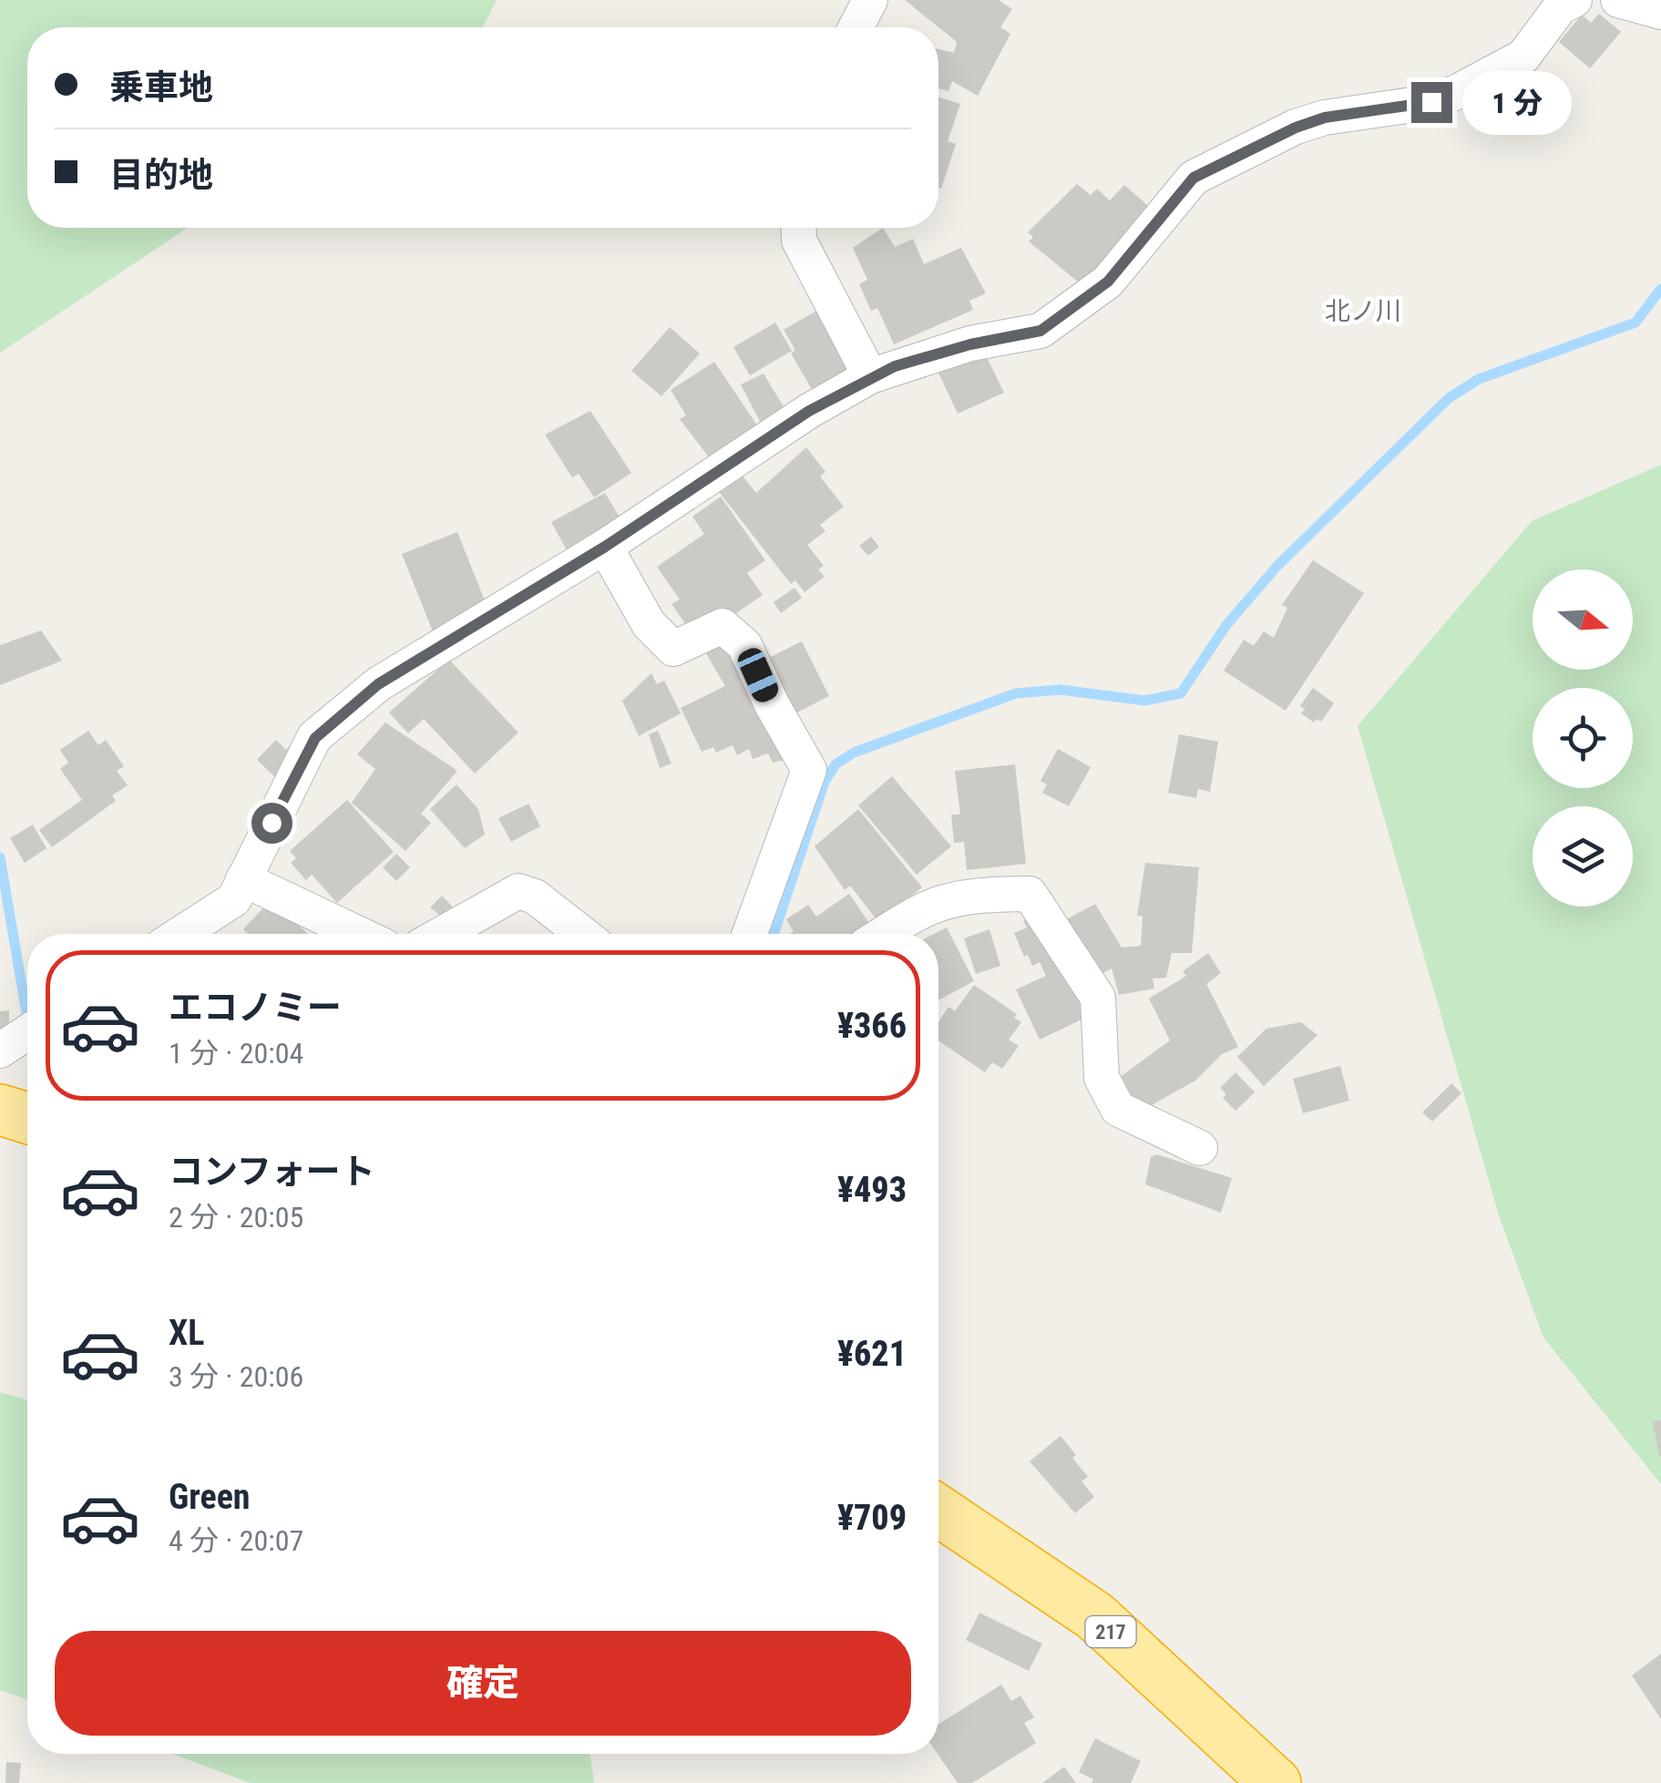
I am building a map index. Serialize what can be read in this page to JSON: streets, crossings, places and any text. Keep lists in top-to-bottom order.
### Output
{
  "streets": {
    "highway": ["217"]
  },
  "districts": ["北ノ川"],
  "north": "right",
  "page": {
    "banner": ["乗車地", "目的地"],
    "bubble": "1 分",
    "list": [
      {
        "name": "エコノミー",
        "note": "1 分 · 20:04",
        "value": "¥366"
      },
      {
        "name": "コンフォート",
        "note": "2 分 · 20:05",
        "value": "¥493"
      },
      {
        "name": "XL",
        "note": "3 分 · 20:06",
        "value": "¥621"
      },
      {
        "name": "Green",
        "note": "4 分 · 20:07",
        "value": "¥709"
      }
    ],
    "buttons": "確定"
  }
}
